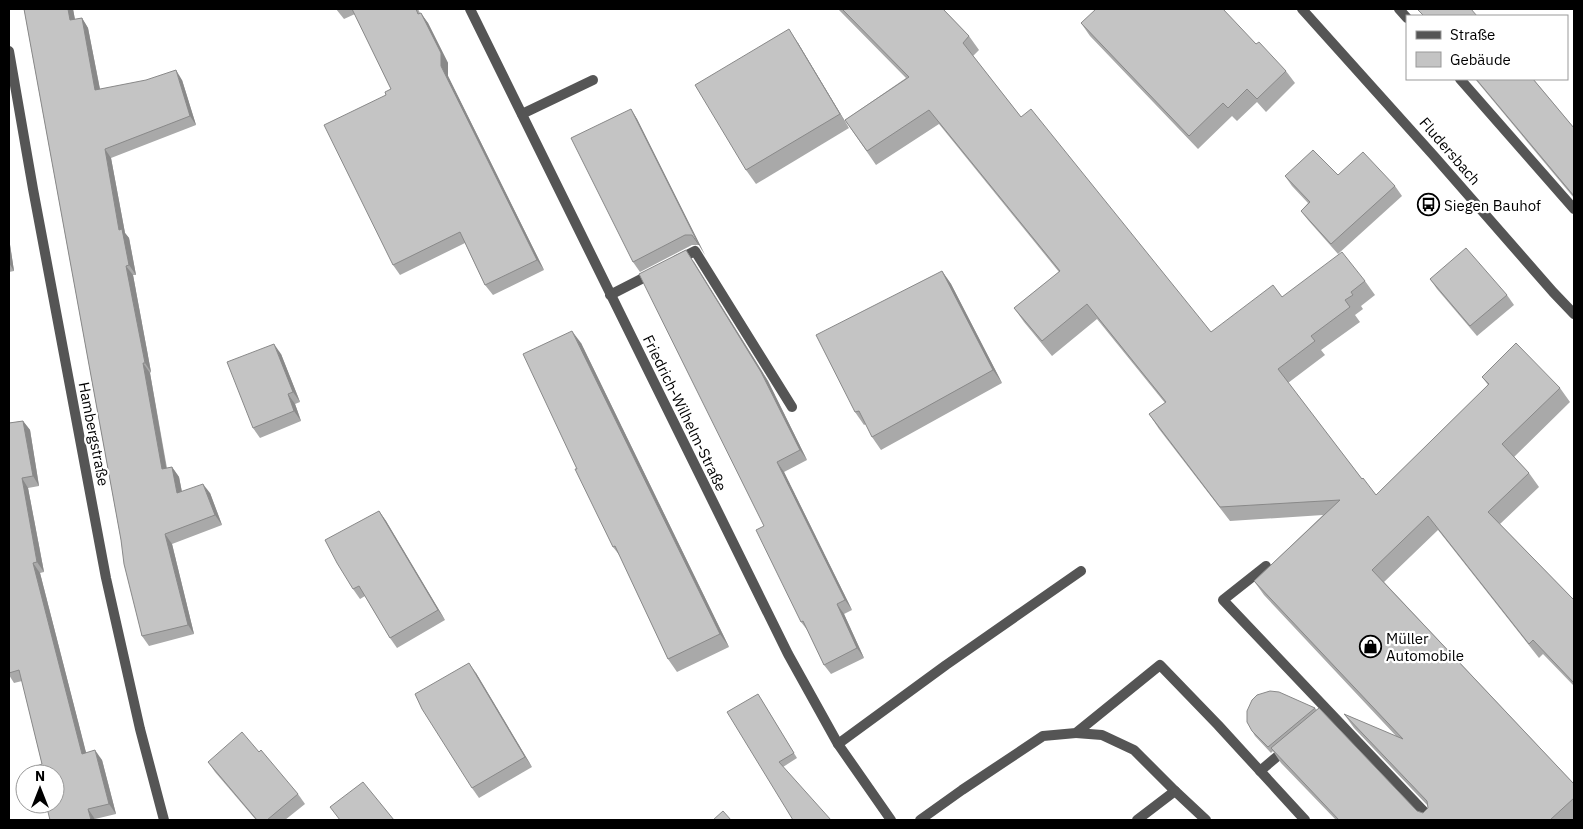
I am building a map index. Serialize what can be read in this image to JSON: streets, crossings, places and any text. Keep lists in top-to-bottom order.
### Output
{
  "streets": {
    "street": ["Fludersbach", "Friedrich-Wilhelm-Straße", "Hambergstraße"]
  },
  "places": {
    "bus stop": ["Siegen Bauhof"],
    "shop": ["Müller Automobile"]
  },
  "legend": ["Straße", "Gebäude"],
  "north": "top"
}
